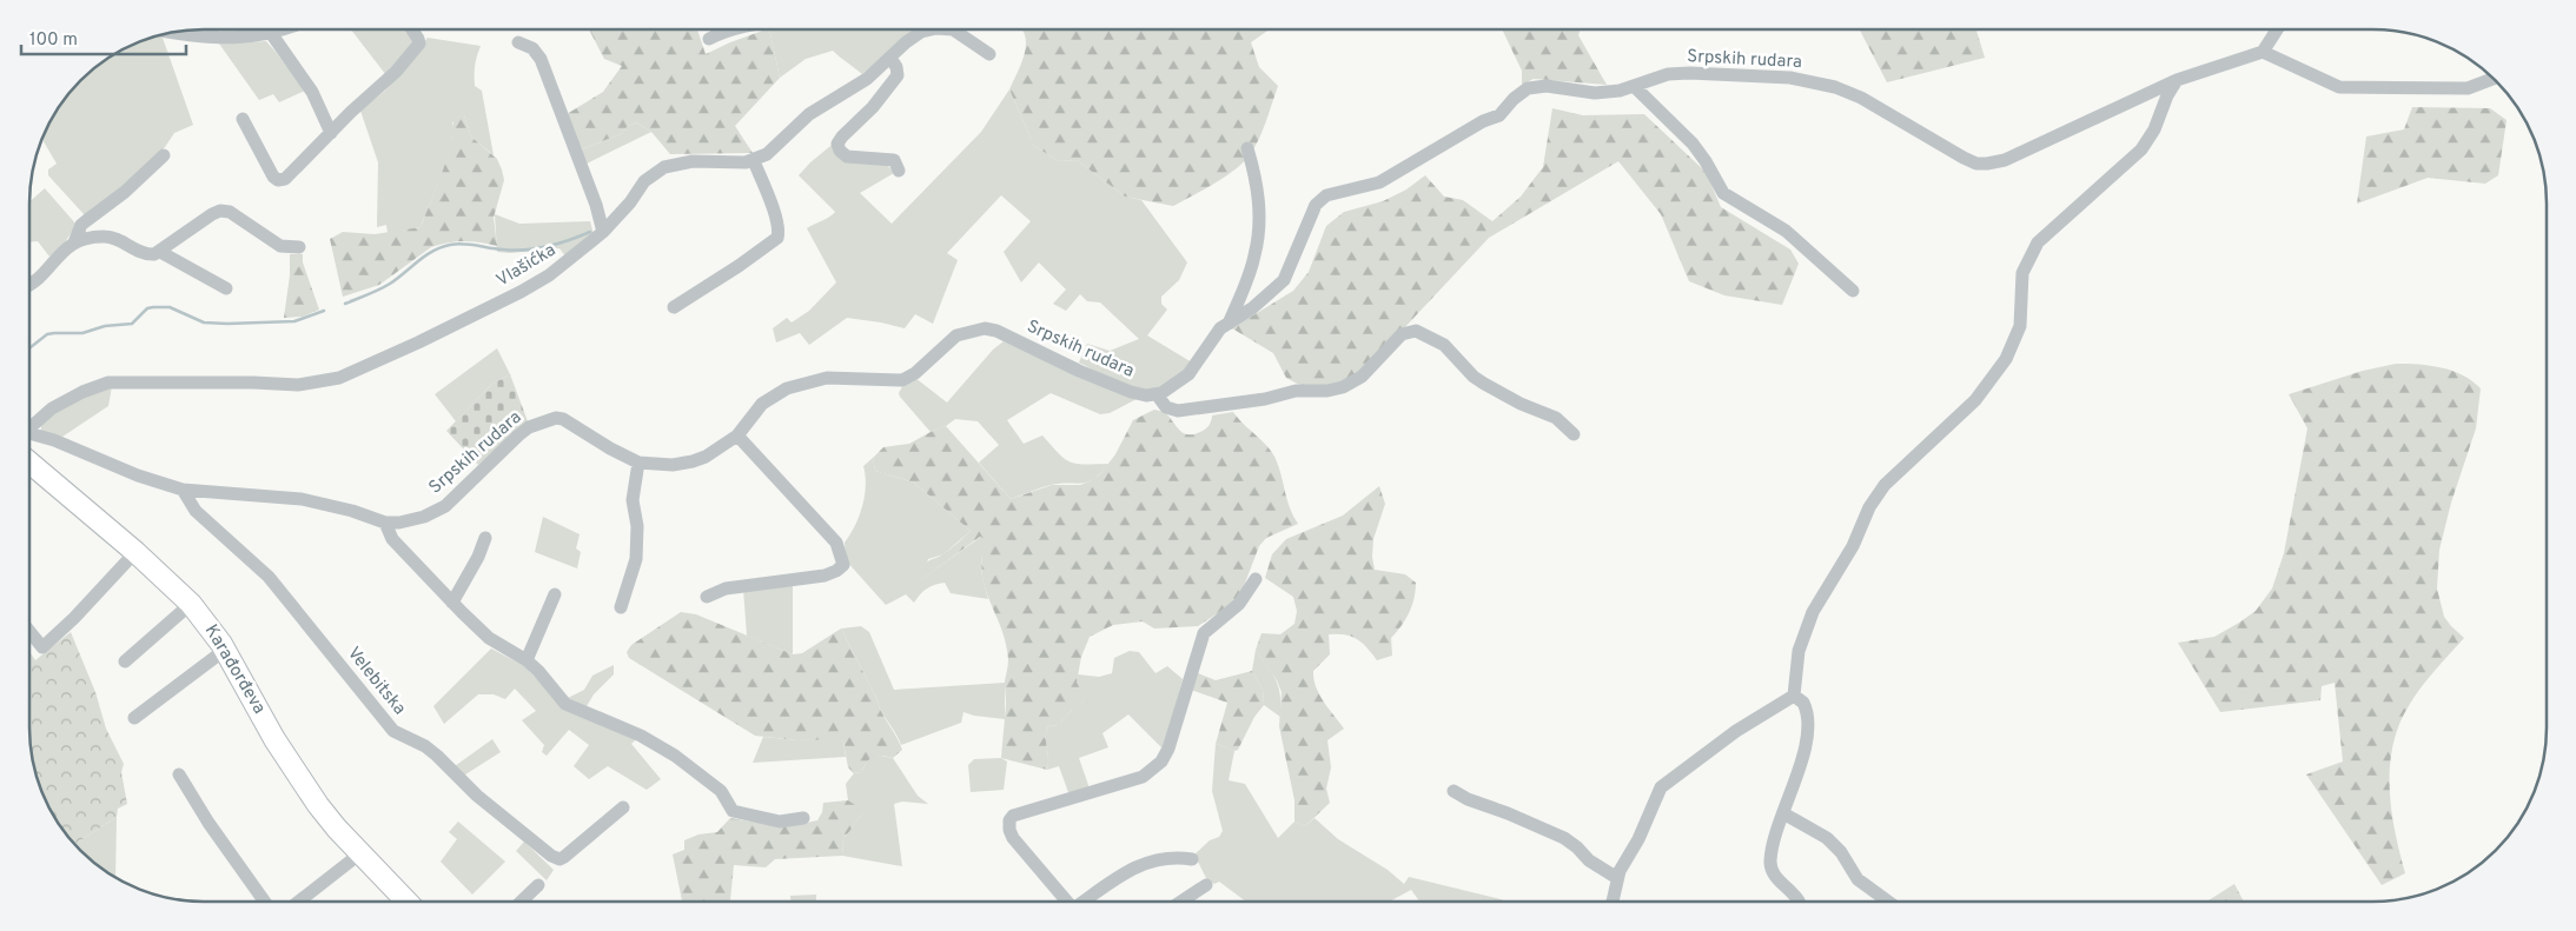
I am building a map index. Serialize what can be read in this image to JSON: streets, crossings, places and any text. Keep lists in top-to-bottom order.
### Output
{
  "streets": {
    "main road": ["Karađorđeva"],
    "street": ["Srpskih rudara", "Vlašićka", "Velebitska"]
  },
  "crossings": [
    ["Srpskih rudara", "Velebitska"]
  ],
  "scale_bar": "100 m"
}
